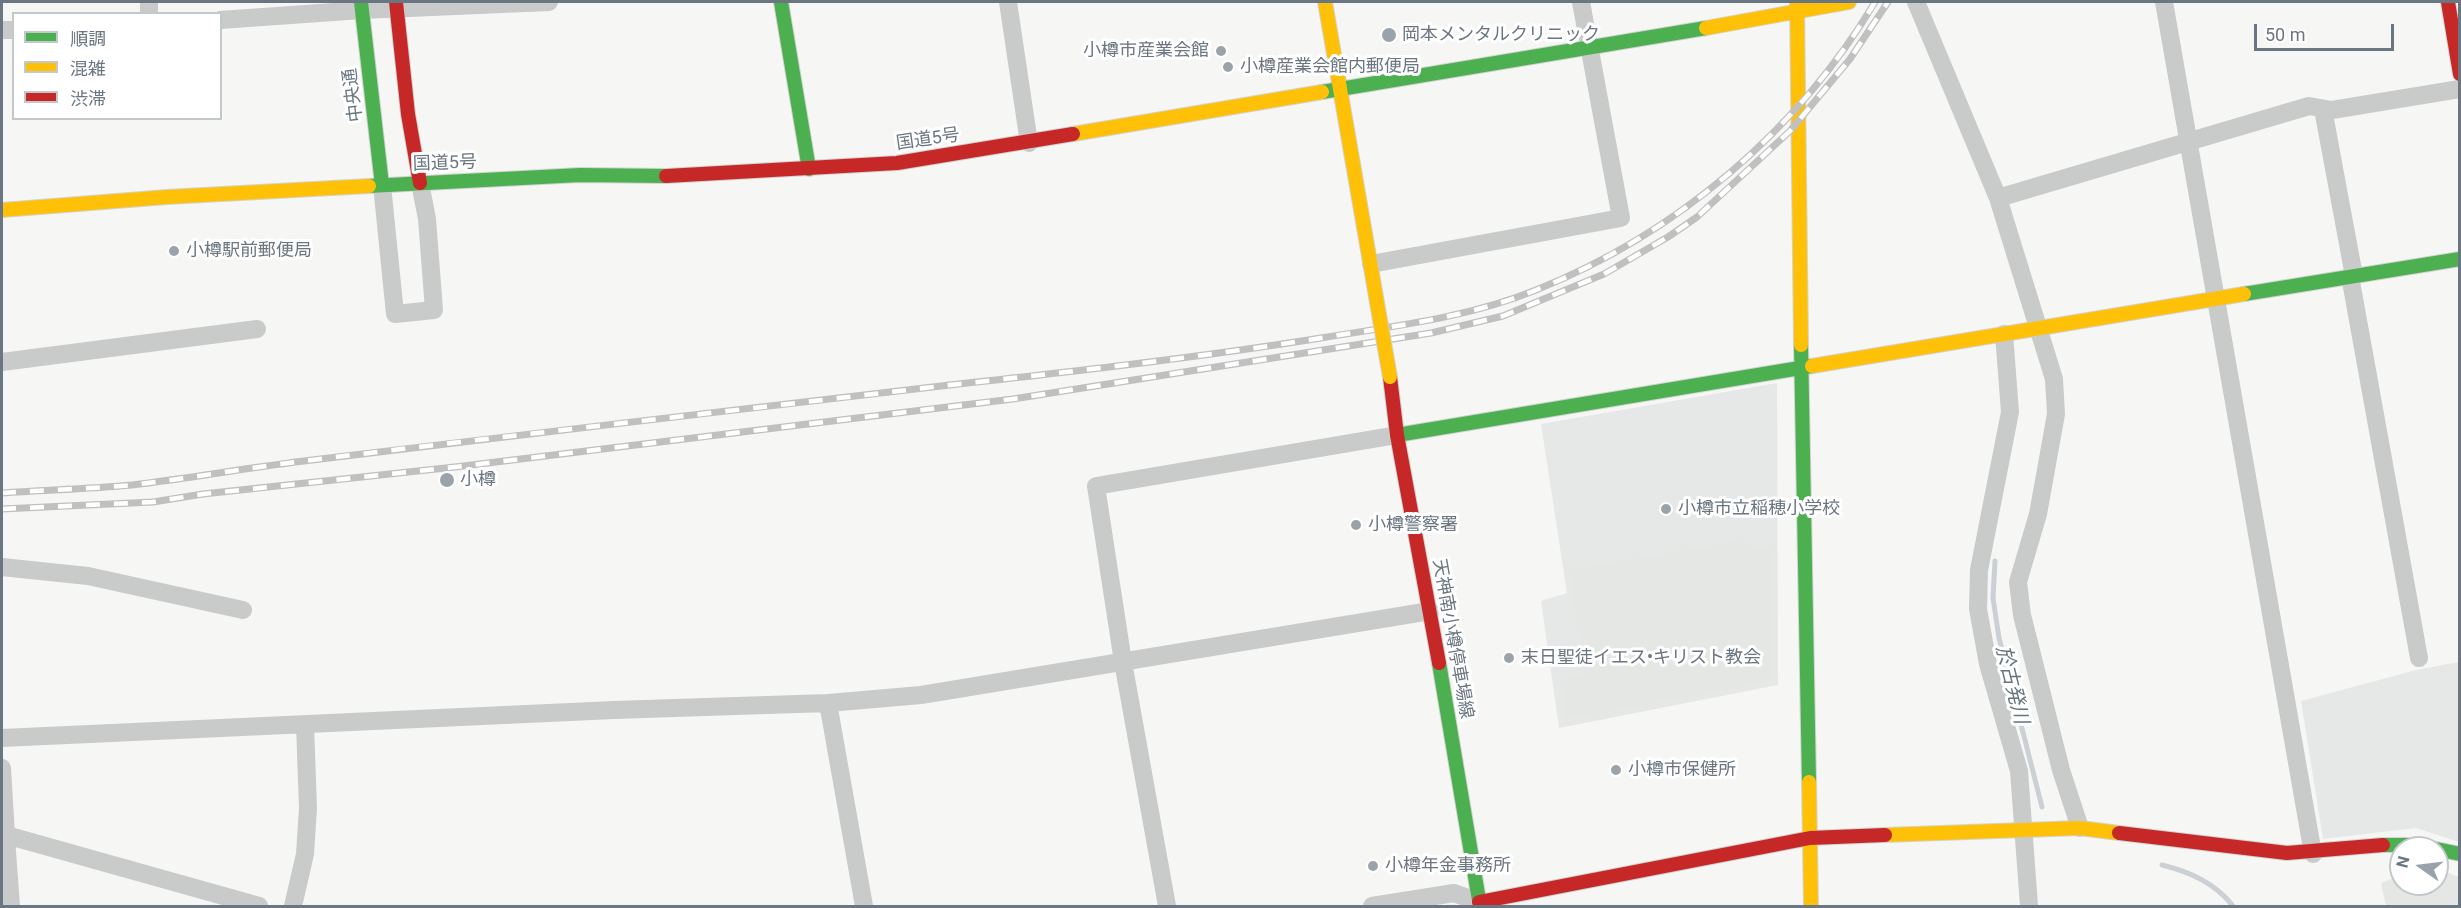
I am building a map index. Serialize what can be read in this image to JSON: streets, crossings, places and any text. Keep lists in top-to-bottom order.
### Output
{
  "streets": {
    "main road": ["中央通", "国道5号", "天神南小樽停車場線"]
  },
  "crossings": [
    ["中央通", "国道5号"]
  ],
  "water": ["於古発川"],
  "places": [
    "岡本メンタルクリニック",
    "小樽市産業会館",
    "小樽産業会館内郵便局",
    "小樽駅前郵便局",
    "小樽",
    "小樽市立稲穂小学校",
    "小樽警察署",
    "末日聖徒イエス•キリスト教会",
    "小樽市保健所",
    "小樽年金事務所"
  ],
  "legend": ["順調", "混雑", "渋滞"],
  "scale_bar": "50 m",
  "north": "left"
}
